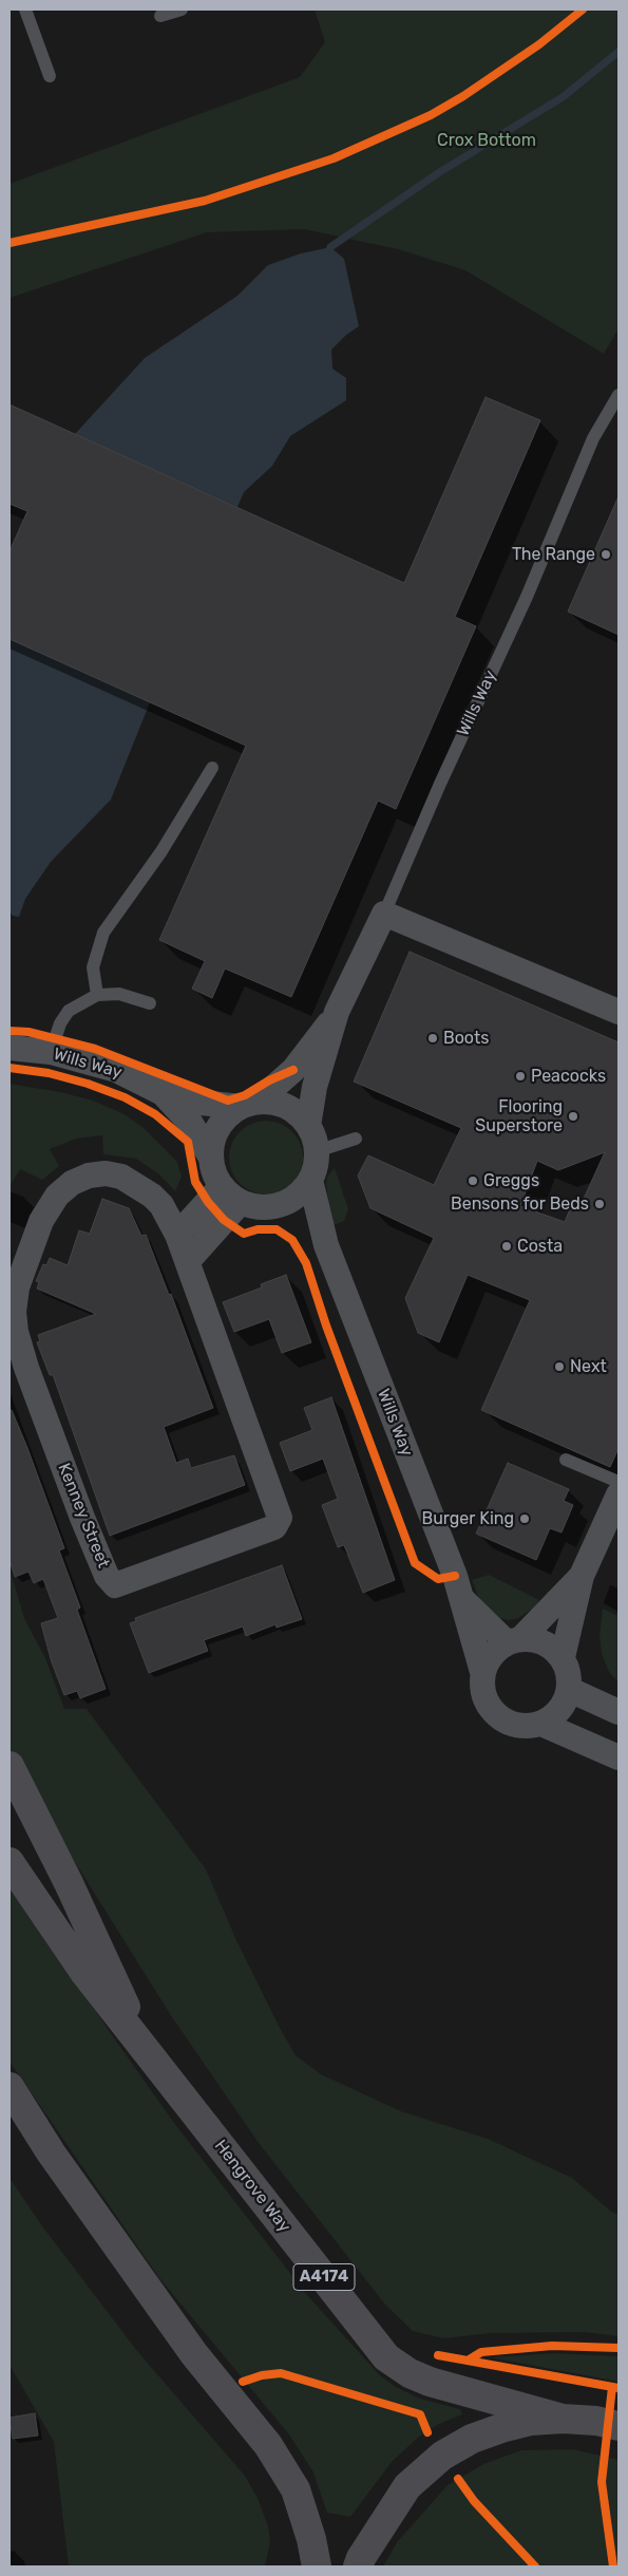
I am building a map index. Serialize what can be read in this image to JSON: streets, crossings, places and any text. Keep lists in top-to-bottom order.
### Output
{
  "streets": {
    "highway": ["Hengrove Way", "A4174"],
    "street": ["Wills Way", "Kenney Street"]
  },
  "crossings": [
    ["Hengrove Way", "A4174"]
  ],
  "parks": ["Crox Bottom"],
  "places": [
    "The Range",
    "Boots",
    "Peacocks",
    "Flooring Superstore",
    "Greggs",
    "Bensons for Beds",
    "Costa",
    "Next",
    "Burger King"
  ]
}
